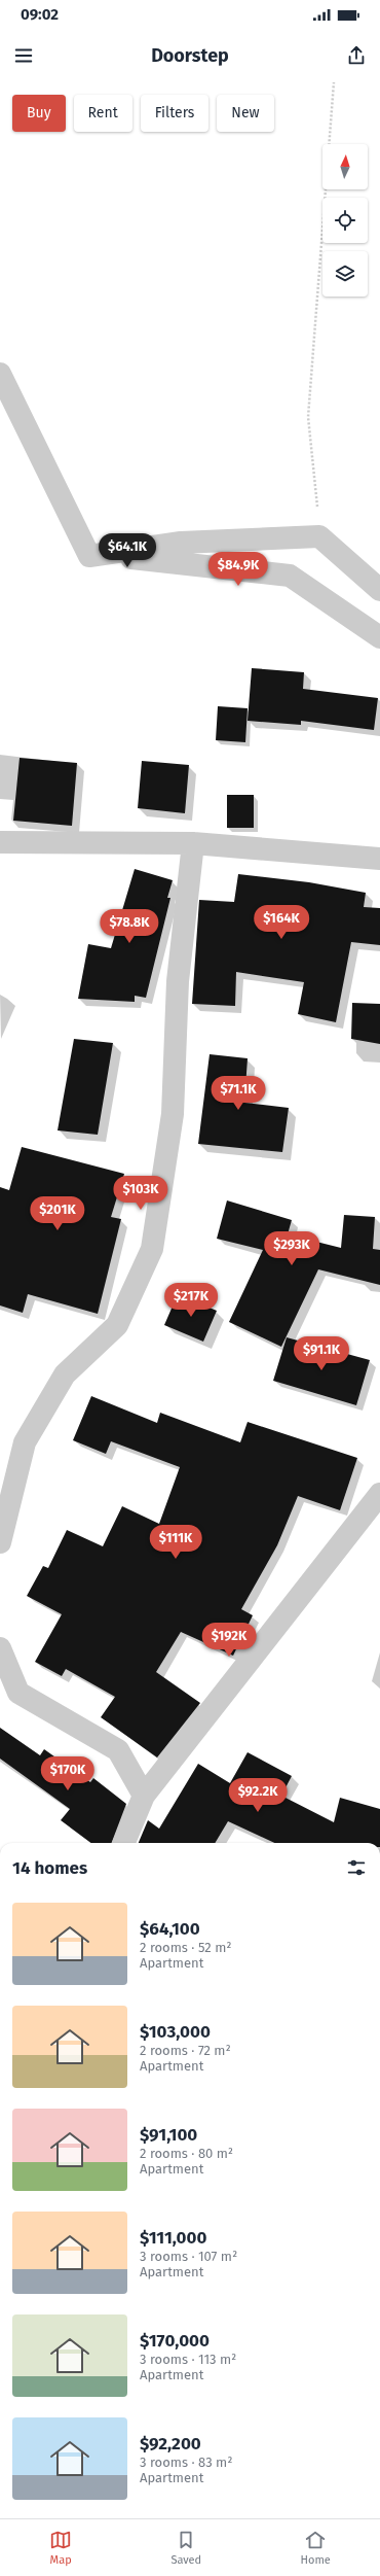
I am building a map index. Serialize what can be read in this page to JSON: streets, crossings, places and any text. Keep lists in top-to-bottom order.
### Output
{
  "north": "top",
  "page": {
    "status": "09:02",
    "header": "Doorstep",
    "chip": [
      "Buy",
      "Rent",
      "Filters",
      "New"
    ],
    "price": [
      "$64.1K",
      "$84.9K",
      "$164K",
      "$78.8K",
      "$71.1K",
      "$103K",
      "$201K",
      "$293K",
      "$217K",
      "$91.1K",
      "$111K",
      "$192K",
      "$170K",
      "$92.2K"
    ],
    "heading": "14 homes",
    "list": [
      {
        "name": "$64,100",
        "note": "2 rooms · 52 m² · Apartment"
      },
      {
        "name": "$103,000",
        "note": "2 rooms · 72 m² · Apartment"
      },
      {
        "name": "$91,100",
        "note": "2 rooms · 80 m² · Apartment"
      },
      {
        "name": "$111,000",
        "note": "3 rooms · 107 m² · Apartment"
      },
      {
        "name": "$170,000",
        "note": "3 rooms · 113 m² · Apartment"
      },
      {
        "name": "$92,200",
        "note": "3 rooms · 83 m² · Apartment"
      }
    ],
    "tabs": ["Map", "Saved", "Home"]
  }
}
